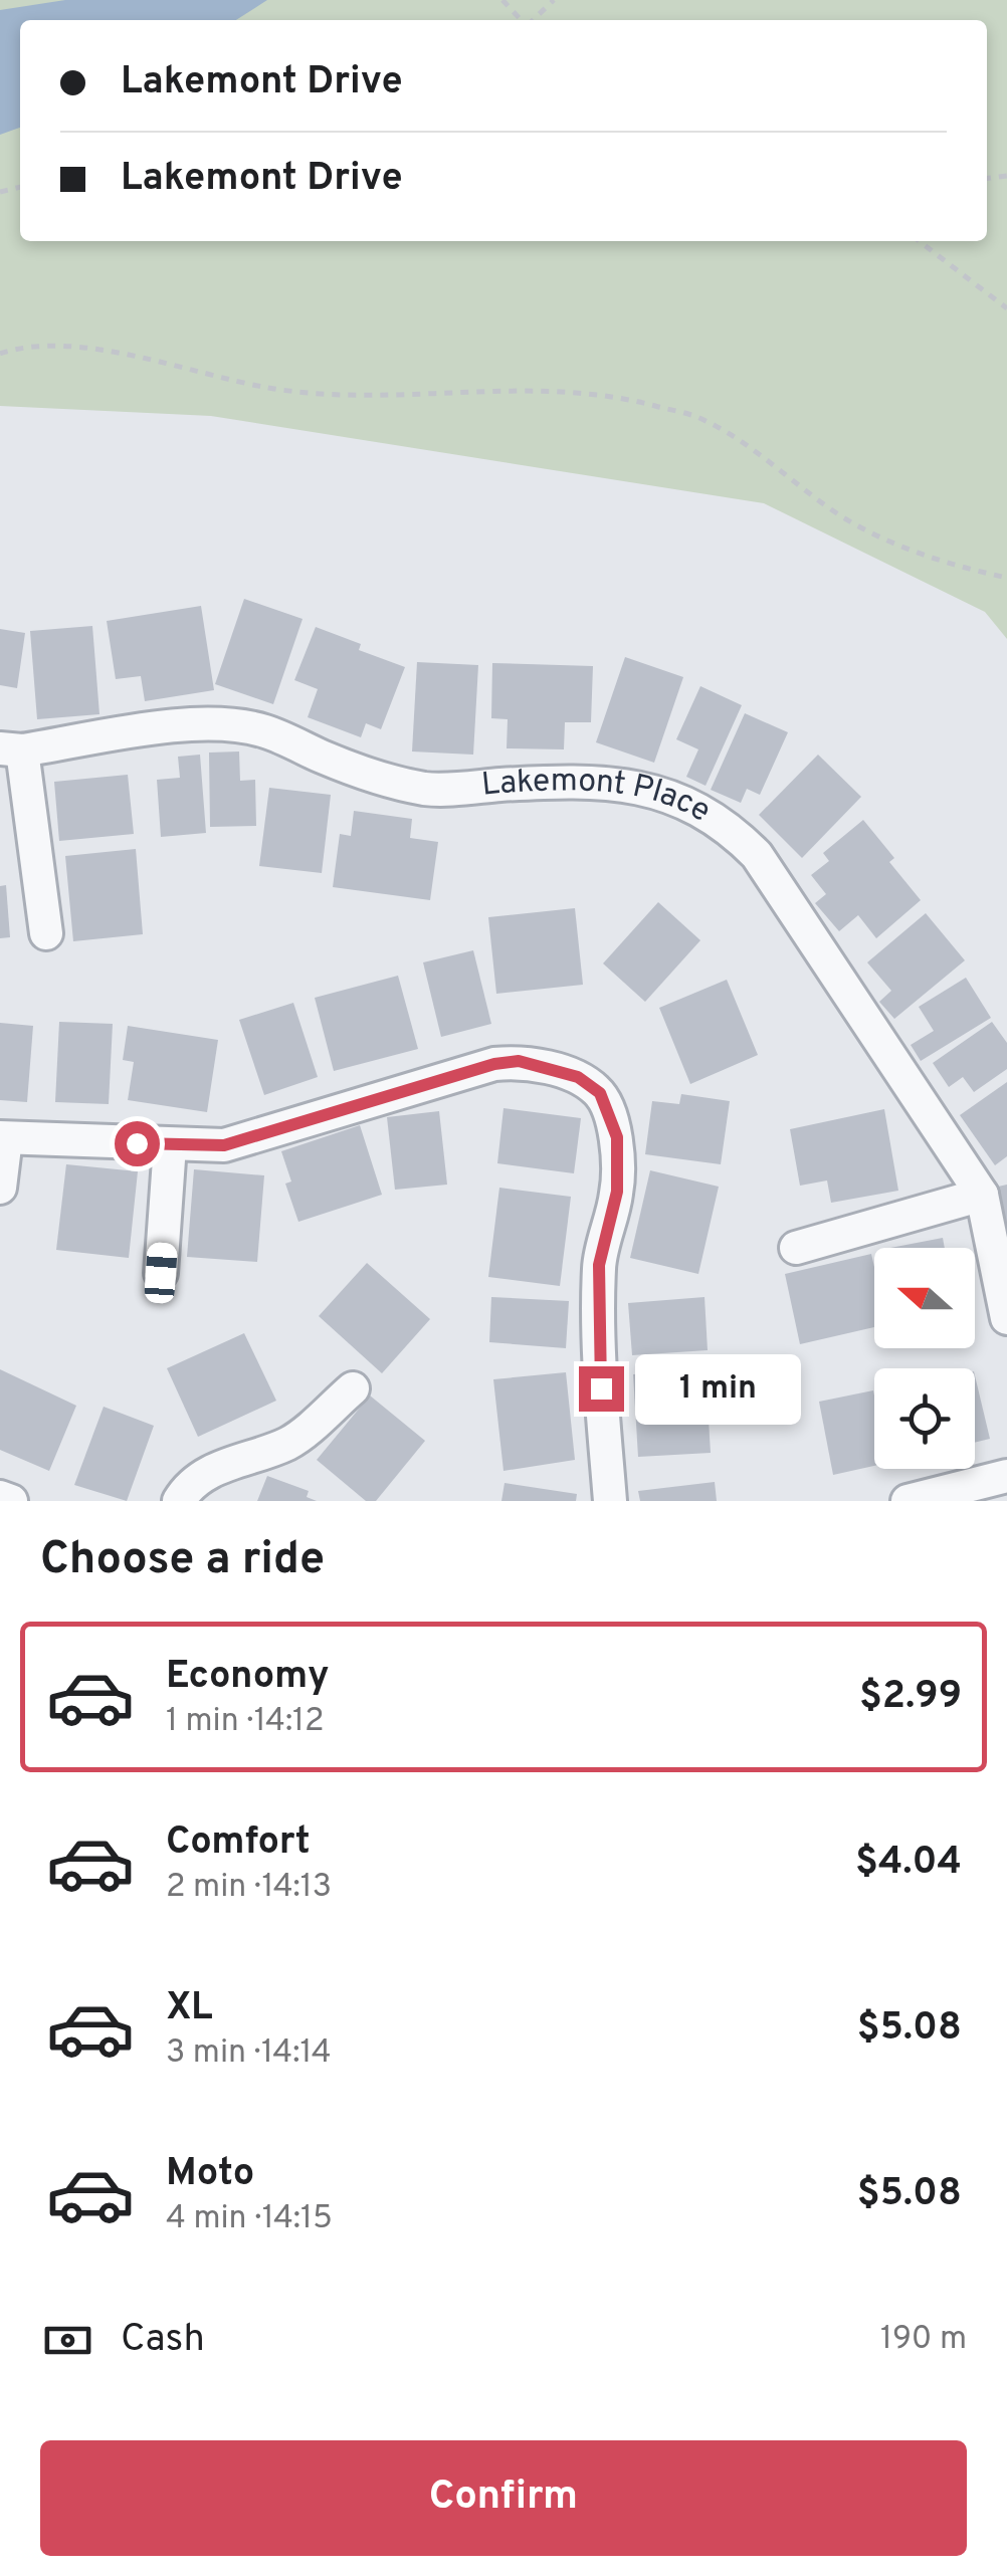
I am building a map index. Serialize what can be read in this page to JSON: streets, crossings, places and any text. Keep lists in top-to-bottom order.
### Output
{
  "streets": {
    "street": ["Lakemont Place"]
  },
  "north": "left",
  "page": {
    "banner": ["Lakemont Drive", "Lakemont Drive"],
    "bubble": "1 min",
    "heading": "Choose a ride",
    "list": [
      {
        "name": "Economy",
        "note": "1 min · 14:12",
        "value": "$2.99"
      },
      {
        "name": "Comfort",
        "note": "2 min · 14:13",
        "value": "$4.04"
      },
      {
        "name": "XL",
        "note": "3 min · 14:14",
        "value": "$5.08"
      },
      {
        "name": "Moto",
        "note": "4 min · 14:15",
        "value": "$5.08"
      }
    ],
    "pay": ["Cash", "190 m"],
    "buttons": "Confirm"
  }
}
